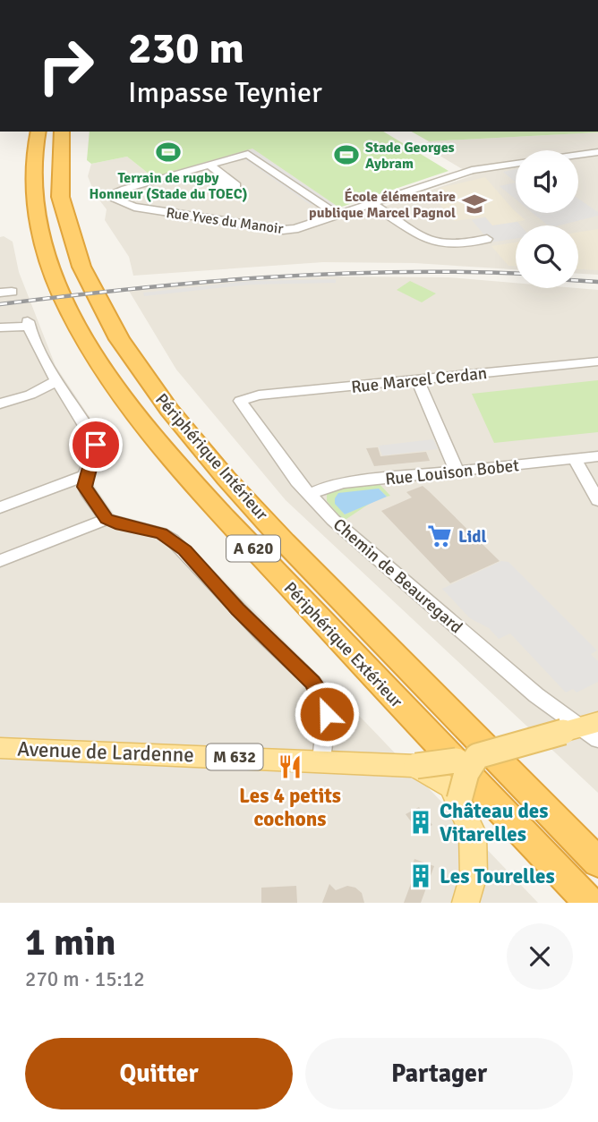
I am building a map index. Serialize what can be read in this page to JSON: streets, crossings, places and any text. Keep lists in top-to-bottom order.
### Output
{
  "streets": {
    "highway": ["Périphérique Intérieur", "A 620", "Périphérique Extérieur"],
    "main road": ["Avenue de Lardenne", "M 632"],
    "street": [
      "Rue Yves du Manoir",
      "Rue Marcel Cerdan",
      "Rue Louison Bobet",
      "Chemin de Beauregard"
    ]
  },
  "crossings": [
    ["Rue Marcel Cerdan", "Chemin de Beauregard"],
    ["Rue Louison Bobet", "Chemin de Beauregard"],
    ["Chemin de Beauregard", "Avenue de Lardenne"]
  ],
  "places": {
    "sports": ["Terrain de rugby Honneur (Stade du TOEC)", "Stade Georges Aybram"],
    "school or university": ["École élémentaire publique Marcel Pagnol"],
    "supermarket": ["Lidl"],
    "restaurant": ["Les 4 petits cochons"],
    "building": ["Château des Vitarelles", "Les Tourelles"]
  },
  "page": {
    "turn": ["230 m", "Impasse Teynier"],
    "heading": ["1 min", "270 m · 15:12"],
    "buttons": ["Quitter", "Partager"]
  }
}
